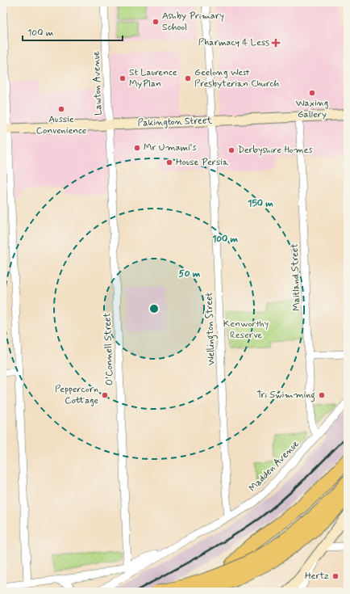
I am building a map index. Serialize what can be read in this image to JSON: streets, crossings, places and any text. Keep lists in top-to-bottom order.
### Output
{
  "streets": {
    "street": [
      "Lawton Avenue",
      "Pakington Street",
      "Maitland Street",
      "Wellington Street",
      "O'Connell Street",
      "Madden Avenue"
    ]
  },
  "crossings": [
    ["Lawton Avenue", "Pakington Street"],
    ["Lawton Avenue", "O'Connell Street"],
    ["Pakington Street", "Maitland Street"],
    ["Pakington Street", "Wellington Street"],
    ["Pakington Street", "O'Connell Street"],
    ["Maitland Street", "Madden Avenue"],
    ["Wellington Street", "Madden Avenue"],
    ["O'Connell Street", "Madden Avenue"]
  ],
  "parks": ["Kenworthy Reserve"],
  "places": {
    "other": [
      "Ashby Primary School",
      "St Laurence MyPlan",
      "Geelong West Presbyterian Church",
      "Waxing Gallery",
      "Aussie Convenience",
      "Mr Umami's",
      "Derbyshire Homes",
      "House Persia",
      "Peppercorn Cottage",
      "Tri Swimming",
      "Hertz"
    ],
    "health": ["Pharmacy 4 Less"]
  },
  "scale_bar": "100 m",
  "rings": ["150 m", "100 m", "50 m"]
}
